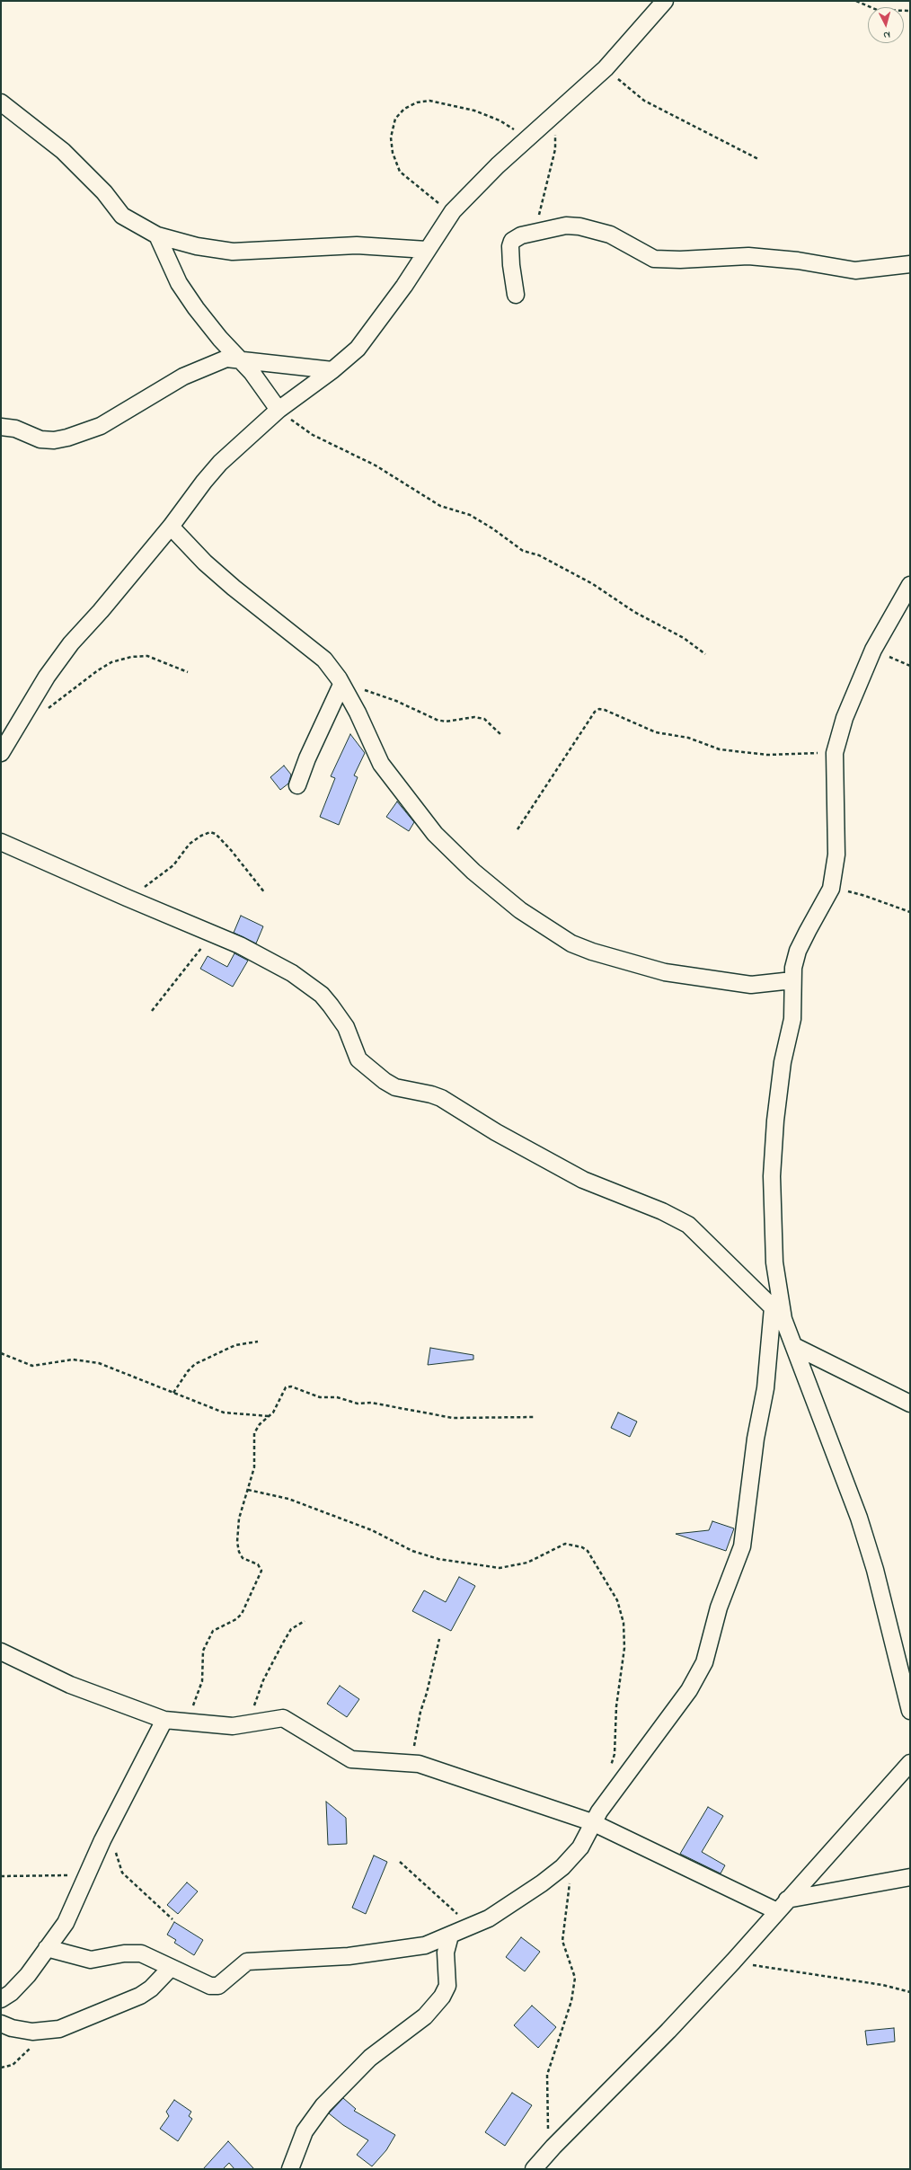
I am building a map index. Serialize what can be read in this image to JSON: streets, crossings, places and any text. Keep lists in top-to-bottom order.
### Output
{
  "north": "bottom"
}
